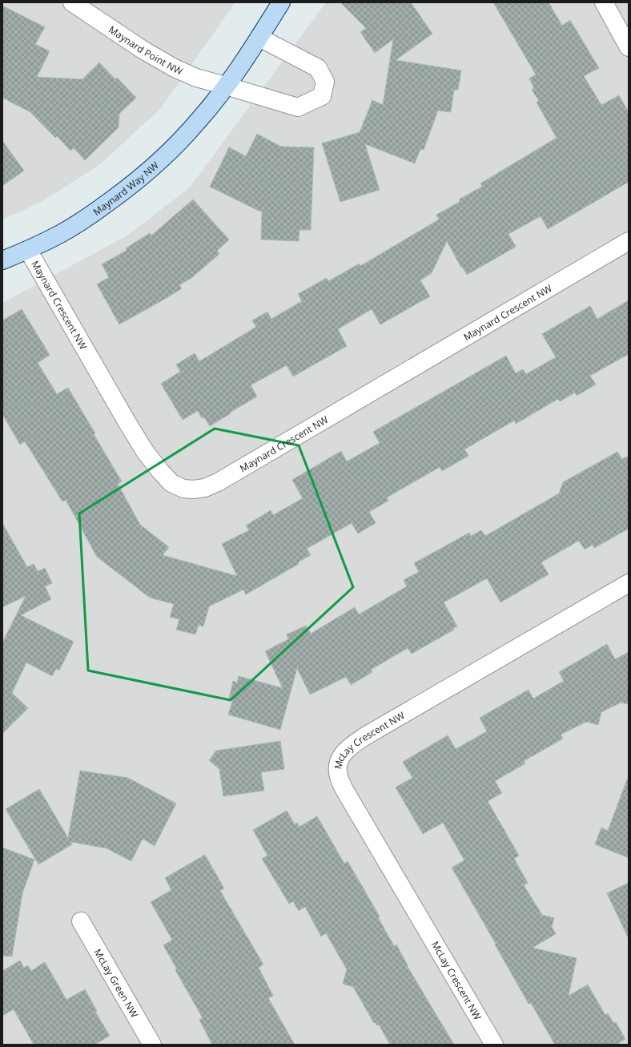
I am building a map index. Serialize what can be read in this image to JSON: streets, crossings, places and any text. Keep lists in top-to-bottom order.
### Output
{
  "streets": {
    "street": [
      "Maynard Point NW",
      "Maynard Way NW",
      "Maynard Crescent NW",
      "McLay Crescent NW",
      "McLay Green NW"
    ]
  },
  "crossings": [
    ["Maynard Point NW", "Maynard Way NW"],
    ["Maynard Way NW", "Maynard Crescent NW"]
  ]
}
